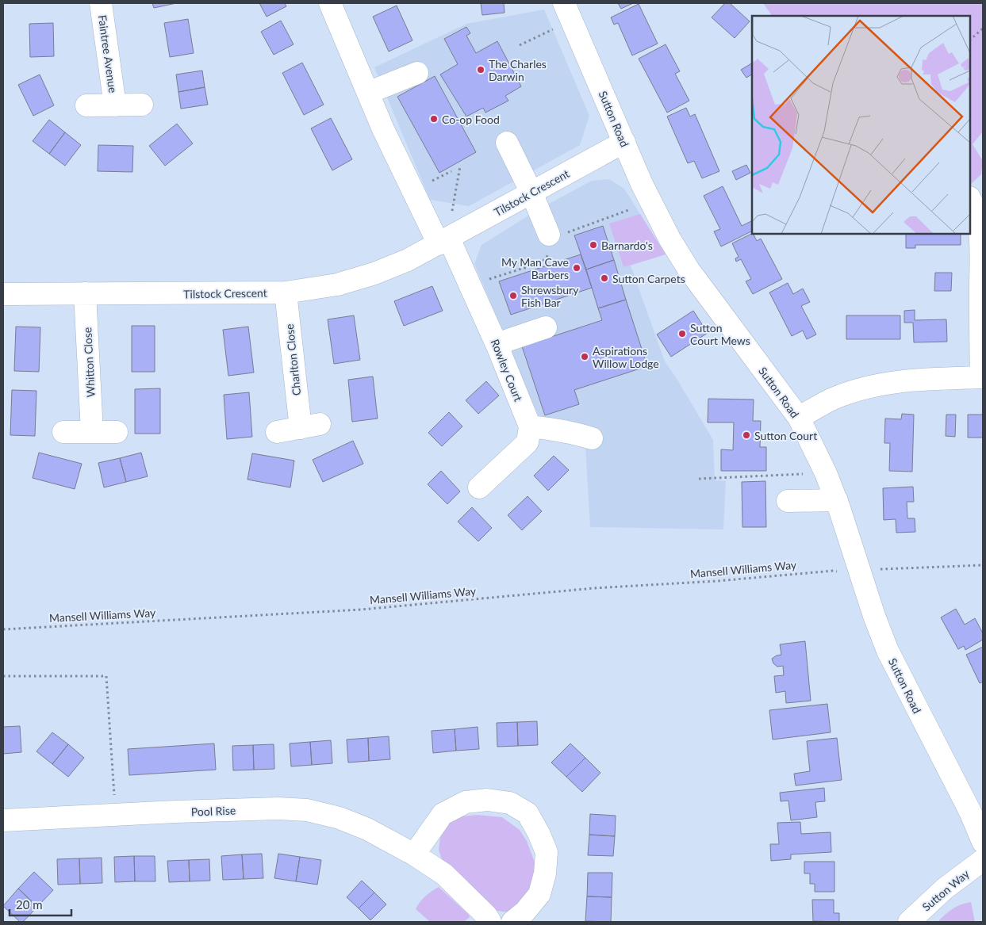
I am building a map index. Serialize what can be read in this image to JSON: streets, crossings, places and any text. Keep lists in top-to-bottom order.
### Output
{
  "streets": {
    "street": [
      "Faintree Avenue",
      "Sutton Road",
      "Tilstock Crescent",
      "Charlton Close",
      "Whitton Close",
      "Rowley Court",
      "Pool Rise",
      "Sutton Way"
    ],
    "path": ["Mansell Williams Way"]
  },
  "crossings": [
    ["Sutton Road", "Tilstock Crescent"],
    ["Tilstock Crescent", "Charlton Close"],
    ["Tilstock Crescent", "Whitton Close"],
    ["Tilstock Crescent", "Rowley Court"]
  ],
  "places": [
    "The Charles Darwin",
    "Co-op Food",
    "Barnardo's",
    "My Man Cave Barbers",
    "Sutton Carpets",
    "Shrewsbury Fish Bar",
    "Sutton Court Mews",
    "Aspirations Willow Lodge",
    "Sutton Court"
  ],
  "scale_bar": "20 m"
}
